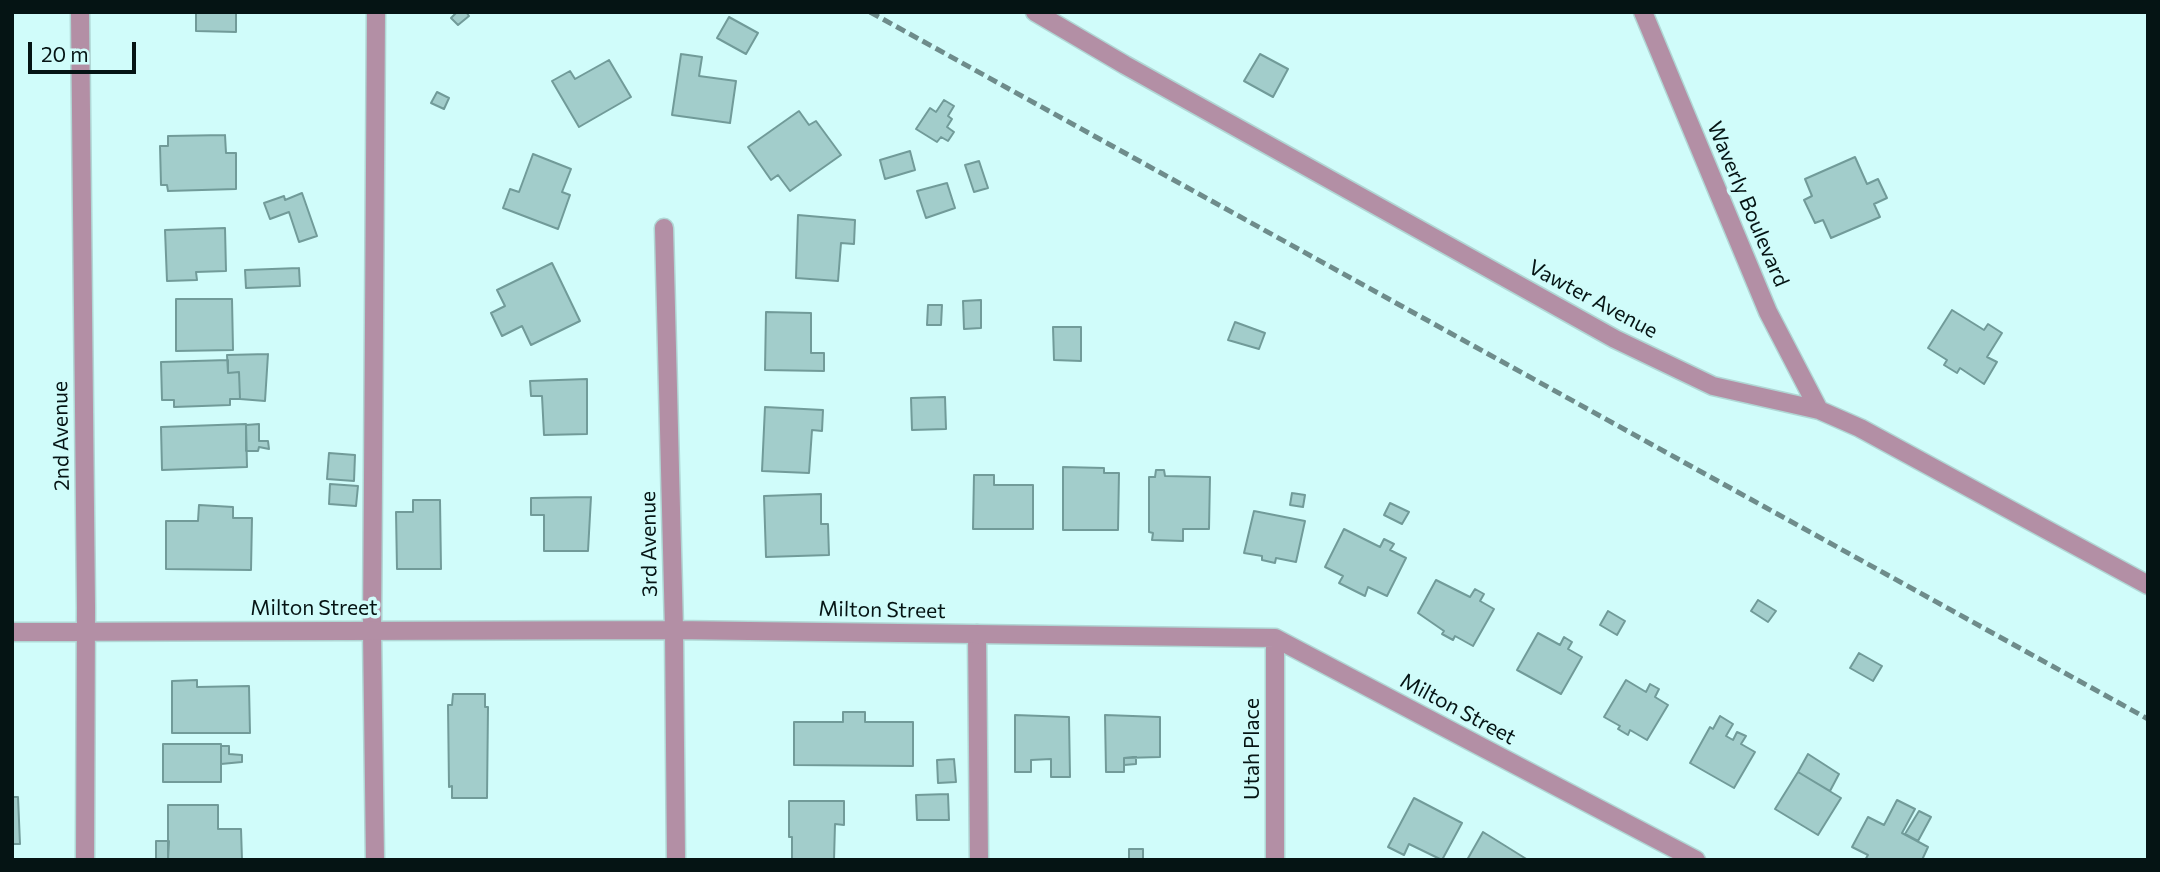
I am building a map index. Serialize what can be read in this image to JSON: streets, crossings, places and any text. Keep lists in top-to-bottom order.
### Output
{
  "streets": {
    "street": [
      "Waverly Boulevard",
      "Vawter Avenue",
      "2nd Avenue",
      "3rd Avenue",
      "Milton Street",
      "Utah Place"
    ]
  },
  "crossings": [
    ["Waverly Boulevard", "Vawter Avenue"],
    ["2nd Avenue", "Milton Street"],
    ["3rd Avenue", "Milton Street"],
    ["Milton Street", "Utah Place"]
  ],
  "scale_bar": "20 m"
}
